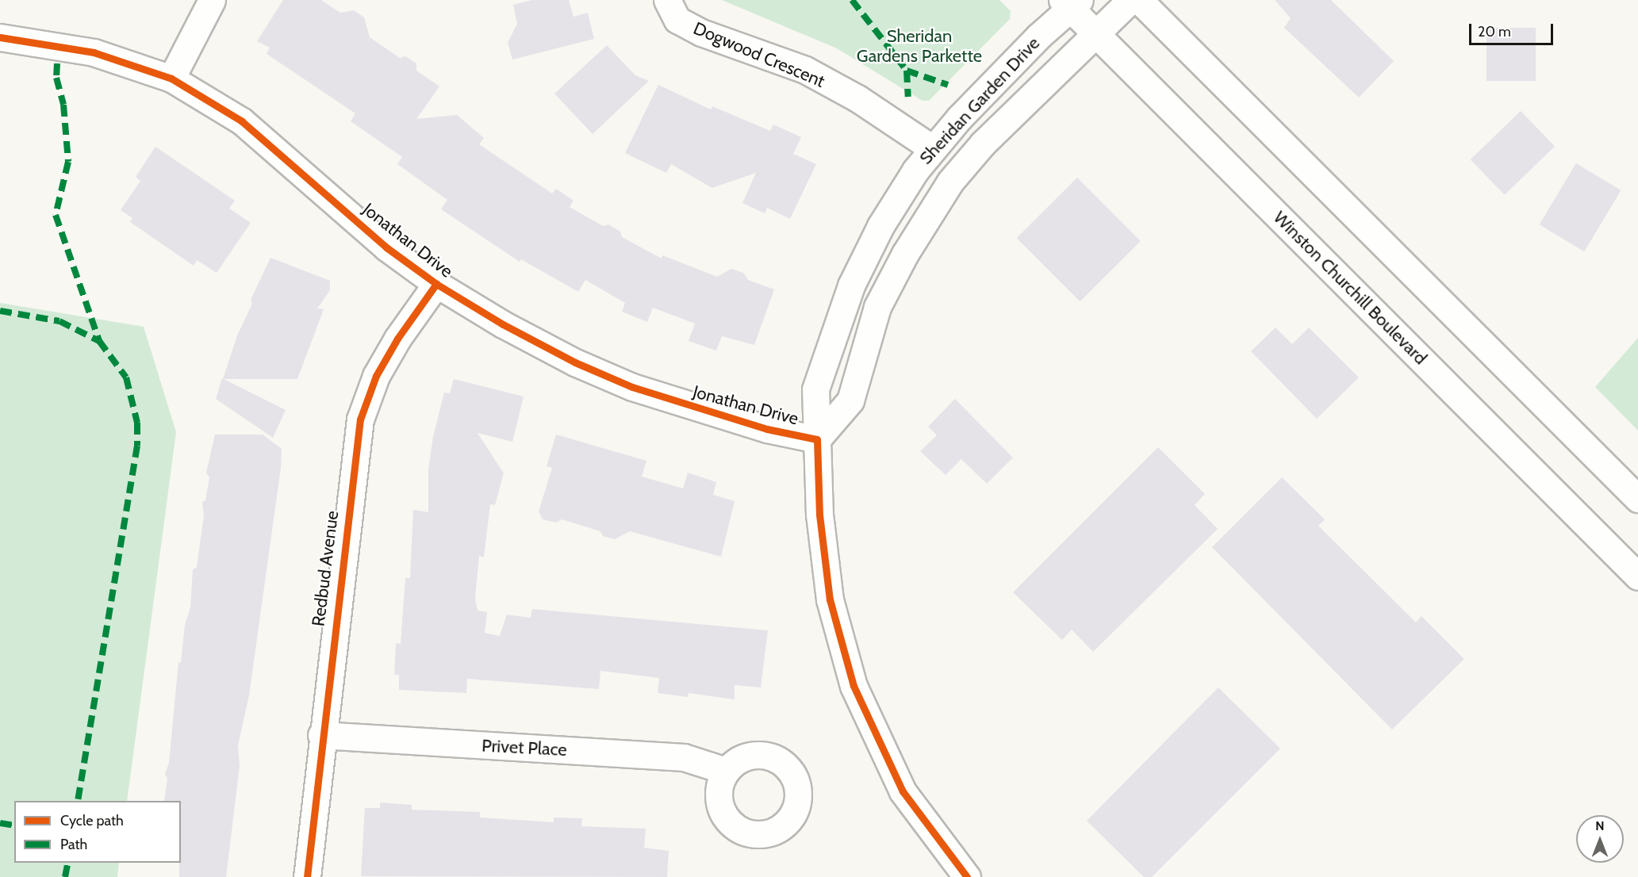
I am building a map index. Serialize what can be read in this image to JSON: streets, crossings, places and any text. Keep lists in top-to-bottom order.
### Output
{
  "streets": {
    "street": [
      "Dogwood Crescent",
      "Sheridan Garden Drive",
      "Jonathan Drive",
      "Winston Churchill Boulevard",
      "Redbud Avenue",
      "Privet Place"
    ]
  },
  "crossings": [
    ["Dogwood Crescent", "Sheridan Garden Drive"],
    ["Sheridan Garden Drive", "Jonathan Drive"],
    ["Sheridan Garden Drive", "Winston Churchill Boulevard"],
    ["Jonathan Drive", "Redbud Avenue"],
    ["Redbud Avenue", "Privet Place"]
  ],
  "parks": ["Sheridan Gardens Parkette"],
  "legend": ["Cycle path", "Path"],
  "scale_bar": "20 m",
  "north": "top"
}
